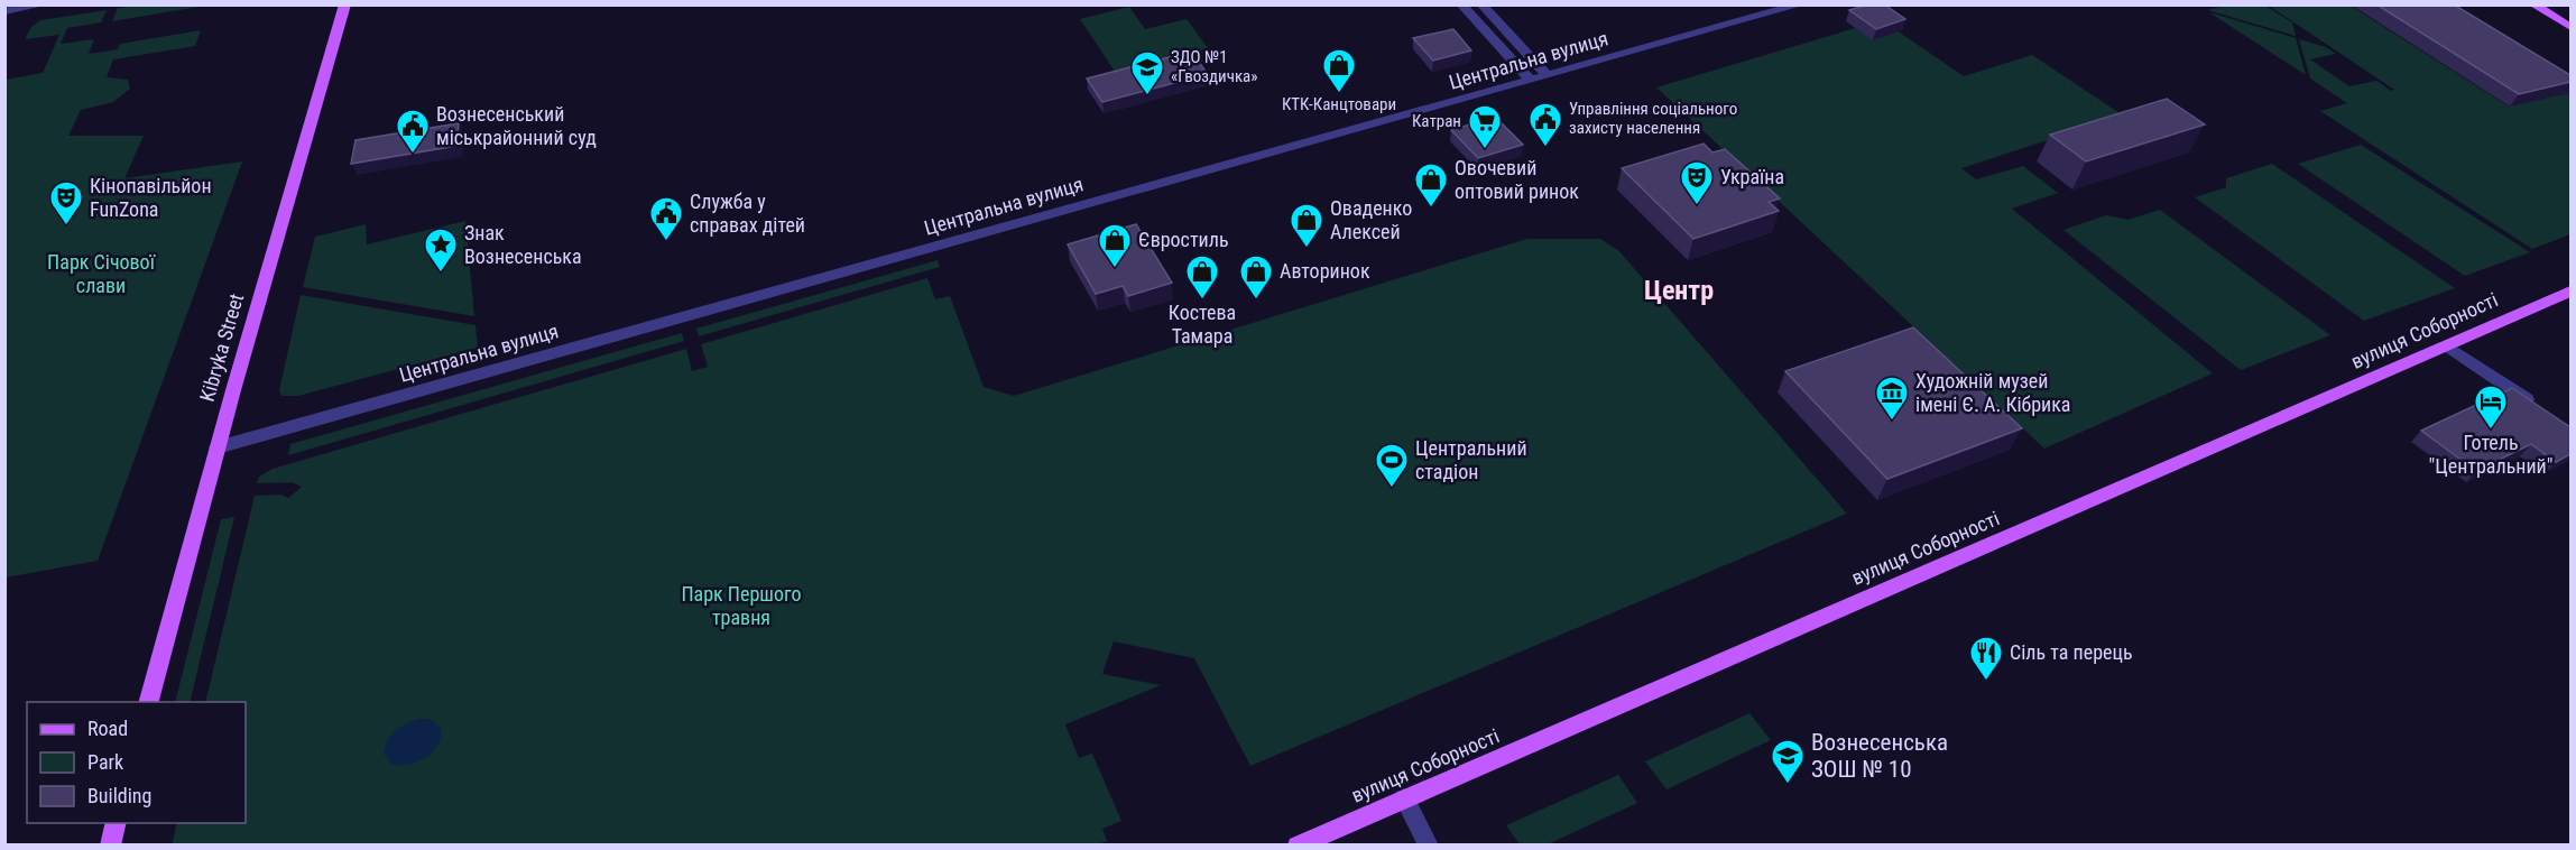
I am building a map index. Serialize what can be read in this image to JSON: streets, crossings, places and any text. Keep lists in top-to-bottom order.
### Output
{
  "streets": {
    "main road": ["вулиця Соборності", "Kibryka Street"],
    "street": ["Центральна вулиця"]
  },
  "crossings": [
    ["Центральна вулиця", "Kibryka Street"]
  ],
  "districts": ["Центр"],
  "parks": ["Парк Січової слави", "Парк Першого травня"],
  "places": {
    "shop": [
      "КТК-Канцтовари",
      "Овочевий оптовий ринок",
      "Оваденко Алексей",
      "Євростиль",
      "Костева Тамара",
      "Авторинок"
    ],
    "school or university": ["ЗДО №1 «Гвоздичка»", "Вознесенська ЗОШ № 10"],
    "public building": ["Управління соціального захисту населення", "Вознесенський міськрайонний суд", "Служба у справах дітей"],
    "supermarket": ["Катран"],
    "theatre": ["Україна", "Кінопавільйон FunZona"],
    "place": ["Знак Вознесенська"],
    "museum": ["Художній музей імені Є. А. Кібрика"],
    "hotel": ["Готель \"Центральний\""],
    "sports": ["Центральний стадіон"],
    "restaurant": ["Сіль та перець"]
  },
  "legend": ["Road", "Park", "Building"]
}
